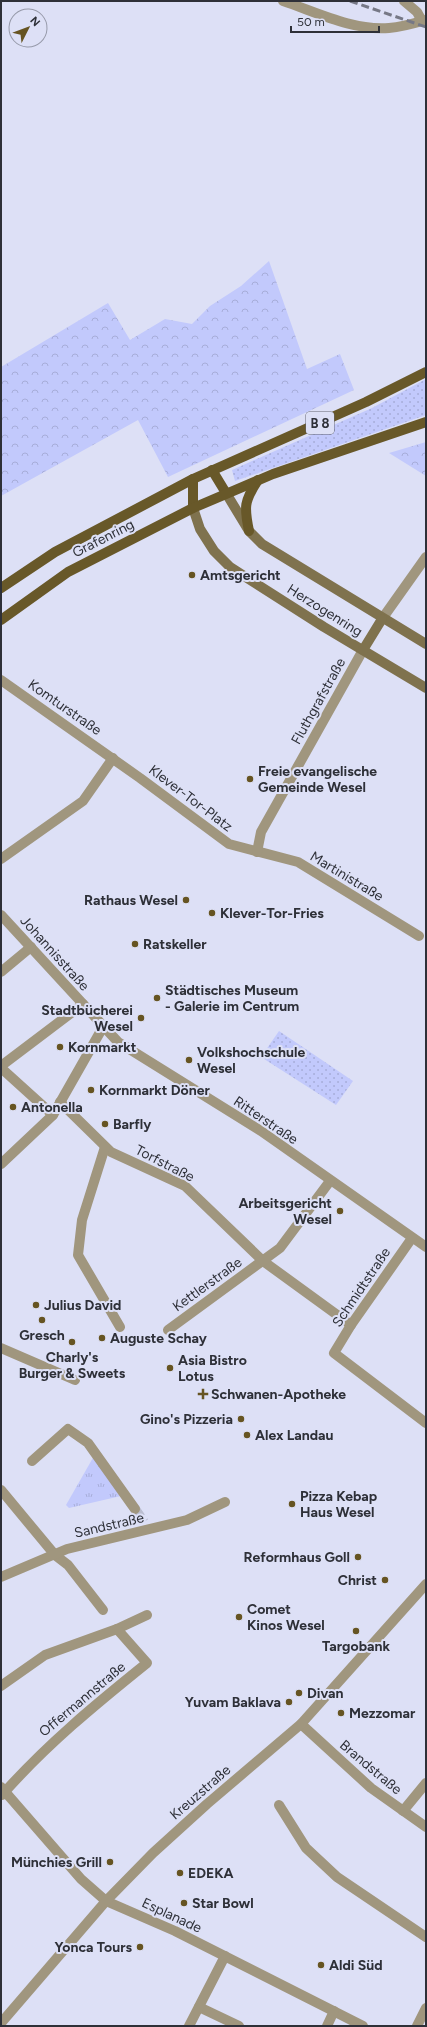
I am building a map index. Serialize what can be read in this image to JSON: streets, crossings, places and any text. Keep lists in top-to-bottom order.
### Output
{
  "streets": {
    "main road": ["B 8", "Grafenring", "Herzogenring"],
    "street": [
      "Fluthgrafstraße",
      "Komturstraße",
      "Klever-Tor-Platz",
      "Martinistraße",
      "Johannisstraße",
      "Ritterstraße",
      "Torfstraße",
      "Kettlerstraße",
      "Schmidtstraße",
      "Sandstraße",
      "Offermannstraße",
      "Brandstraße",
      "Kreuzstraße",
      "Esplanade"
    ]
  },
  "crossings": [
    ["B 8", "Grafenring"],
    ["B 8", "Herzogenring"],
    ["Grafenring", "Herzogenring"],
    ["Herzogenring", "Fluthgrafstraße"],
    ["Fluthgrafstraße", "Klever-Tor-Platz"],
    ["Fluthgrafstraße", "Martinistraße"],
    ["Komturstraße", "Klever-Tor-Platz"],
    ["Klever-Tor-Platz", "Martinistraße"],
    ["Johannisstraße", "Ritterstraße"],
    ["Ritterstraße", "Kettlerstraße"],
    ["Ritterstraße", "Schmidtstraße"],
    ["Torfstraße", "Kettlerstraße"],
    ["Torfstraße", "Schmidtstraße"],
    ["Offermannstraße", "Esplanade"],
    ["Brandstraße", "Kreuzstraße"],
    ["Kreuzstraße", "Esplanade"]
  ],
  "places": {
    "other": [
      "Amtsgericht",
      "Freie evangelische Gemeinde Wesel",
      "Rathaus Wesel",
      "Klever-Tor-Fries",
      "Ratskeller",
      "Städtisches Museum - Galerie im Centrum",
      "Stadtbücherei Wesel",
      "Kornmarkt",
      "Volkshochschule Wesel",
      "Kornmarkt Döner",
      "Antonella",
      "Barfly",
      "Arbeitsgericht Wesel",
      "Julius David",
      "Gresch",
      "Auguste Schay",
      "Charly's Burger & Sweets",
      "Asia Bistro Lotus",
      "Gino's Pizzeria",
      "Alex Landau",
      "Pizza Kebap Haus Wesel",
      "Reformhaus Goll",
      "Christ",
      "Comet Kinos Wesel",
      "Targobank",
      "Divan",
      "Yuvam Baklava",
      "Mezzomar",
      "Münchies Grill",
      "EDEKA",
      "Star Bowl",
      "Yonca Tours",
      "Aldi Süd"
    ],
    "health": ["Schwanen-Apotheke"]
  },
  "scale_bar": "50 m",
  "north": "top right"
}
